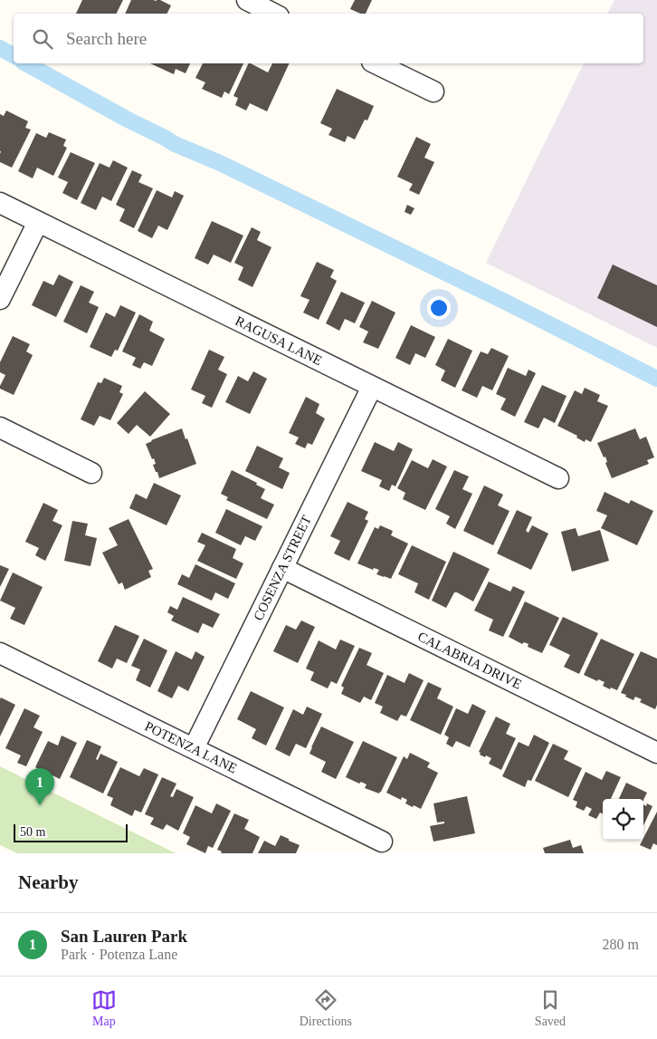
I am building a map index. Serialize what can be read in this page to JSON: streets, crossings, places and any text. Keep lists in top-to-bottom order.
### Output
{
  "streets": {
    "street": [
      "RAGUSA LANE",
      "COSENZA STREET",
      "CALABRIA DRIVE",
      "POTENZA LANE"
    ]
  },
  "crossings": [
    ["RAGUSA LANE", "COSENZA STREET"],
    ["COSENZA STREET", "CALABRIA DRIVE"],
    ["COSENZA STREET", "POTENZA LANE"]
  ],
  "scale_bar": "50 m",
  "page": {
    "search": "Search here",
    "pins": "1",
    "scale": "50 m",
    "heading": "Nearby",
    "list": [
      {
        "mark": "1",
        "name": "San Lauren Park",
        "note": "Park · Potenza Lane",
        "value": "280 m"
      }
    ],
    "nav": ["Map", "Directions", "Saved"]
  }
}
